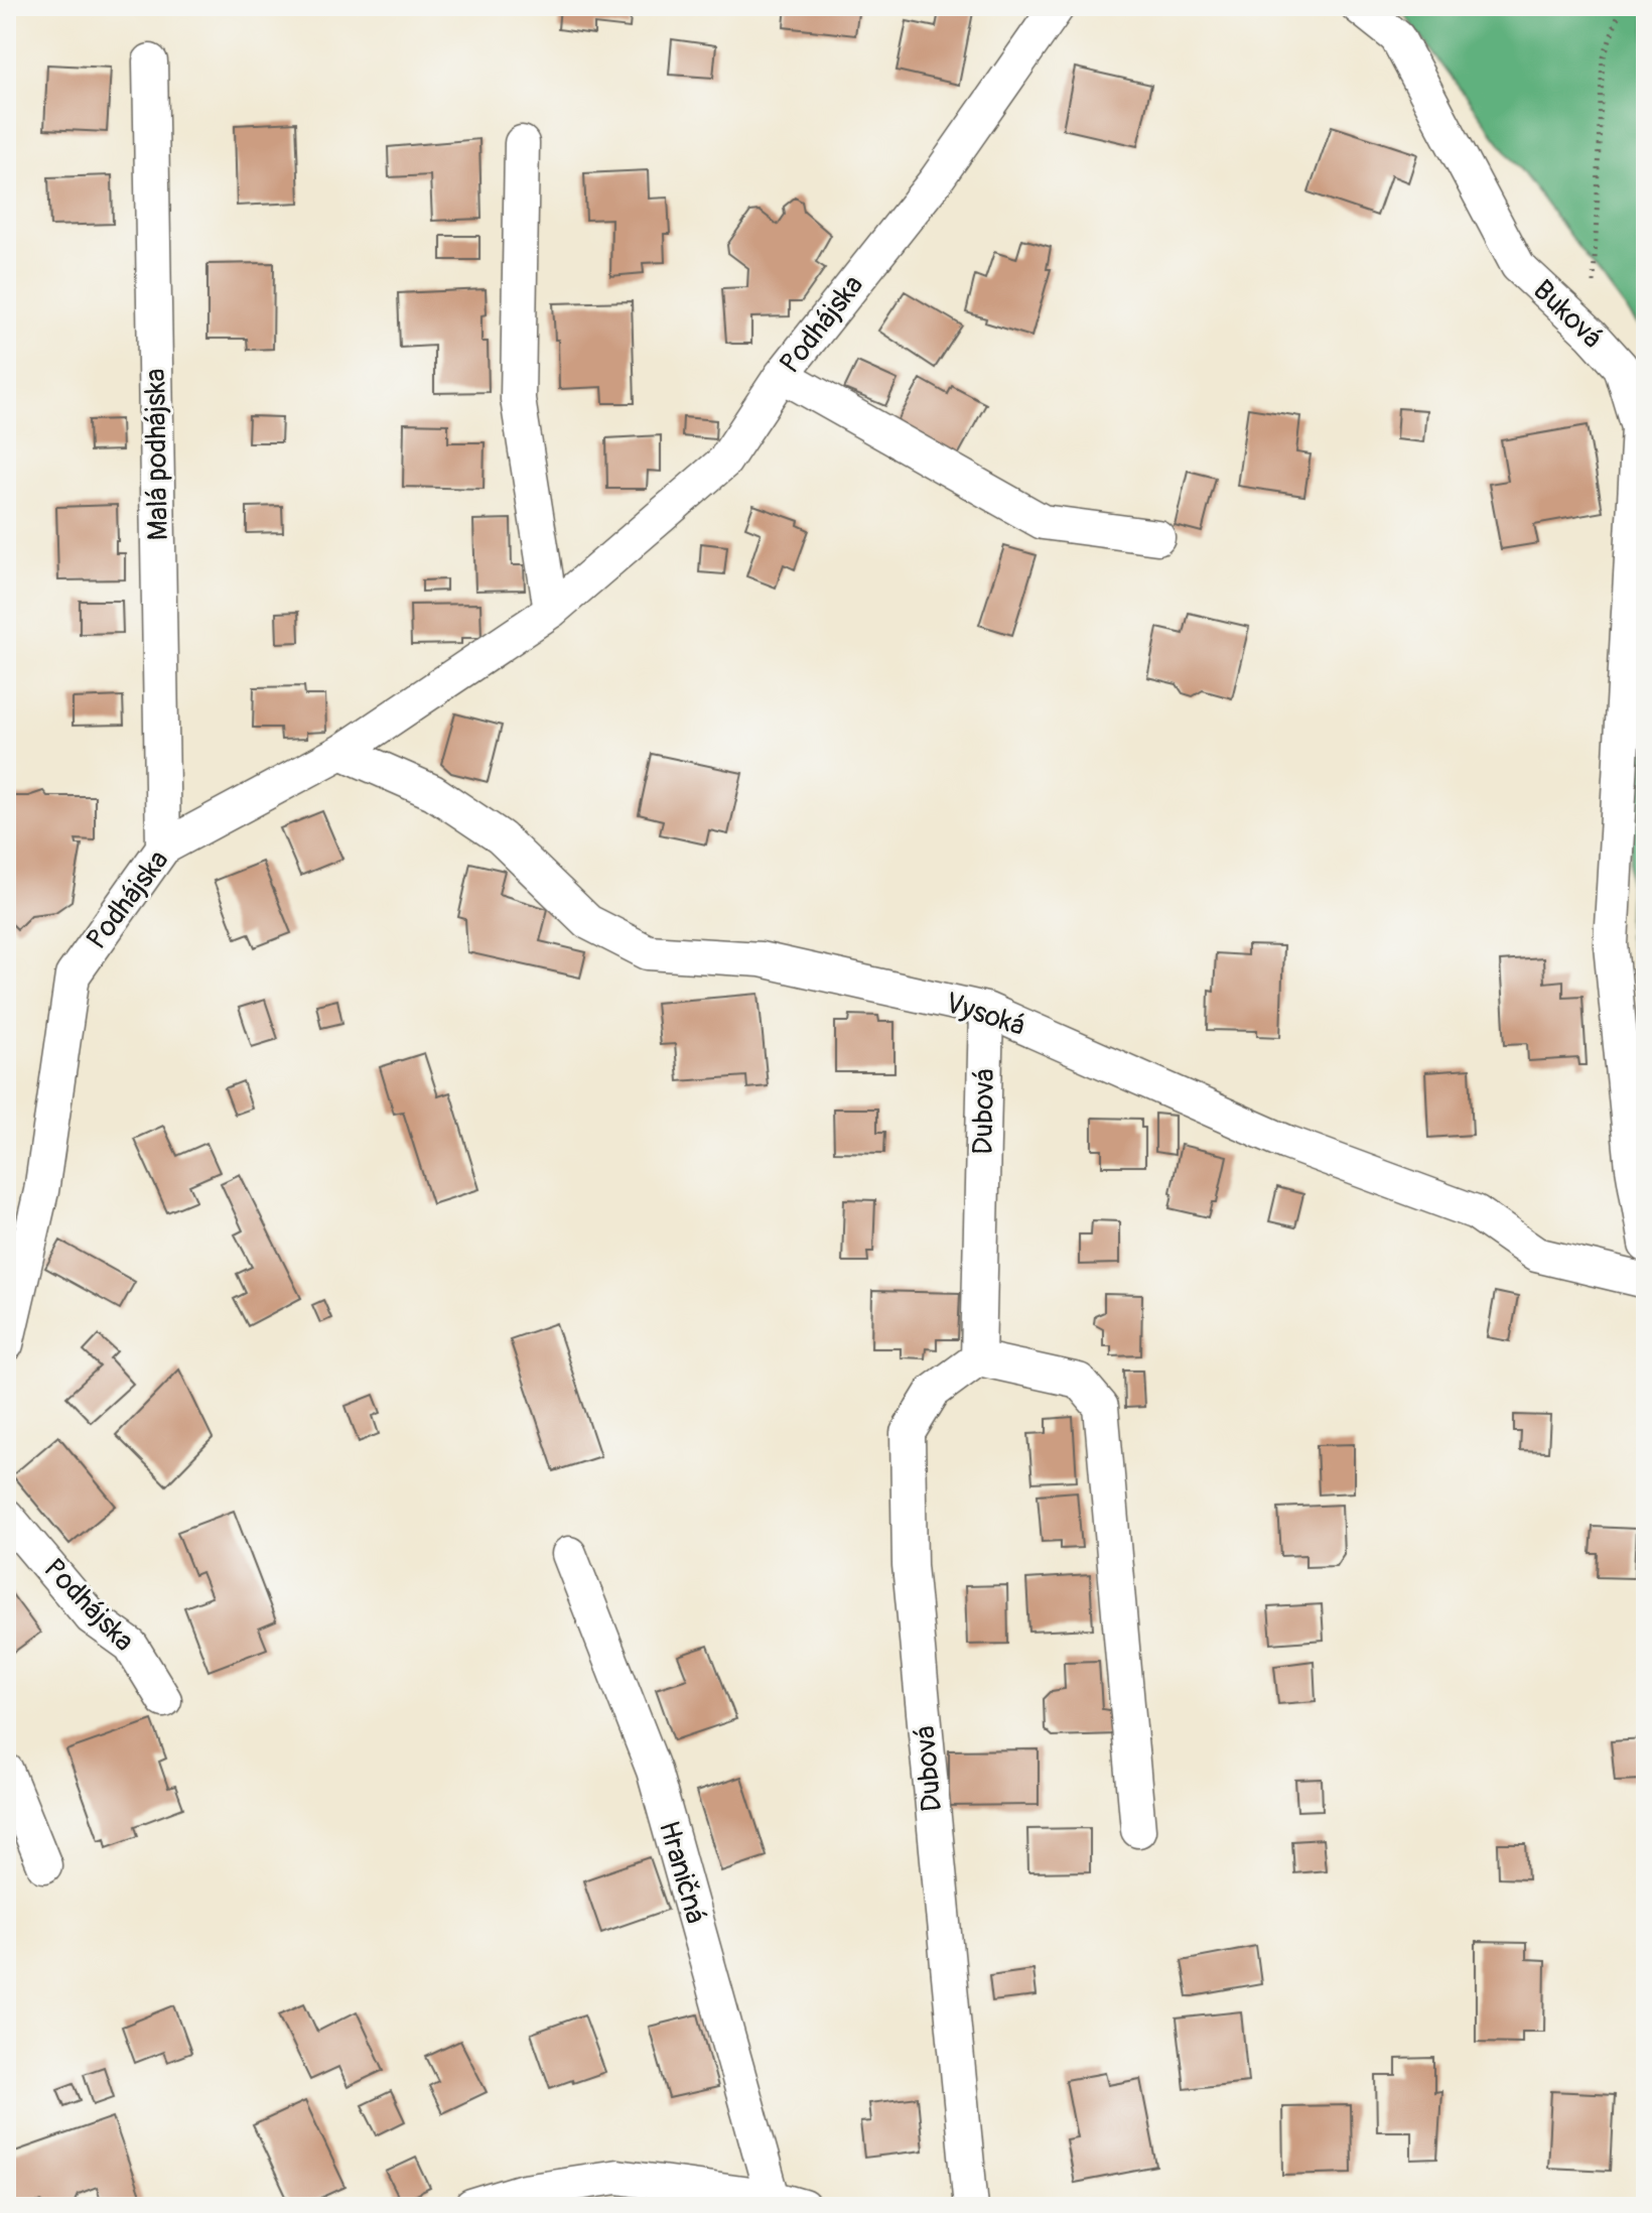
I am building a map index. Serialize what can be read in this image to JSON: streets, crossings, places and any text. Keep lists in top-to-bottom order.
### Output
{
  "streets": {
    "street": [
      "Buková",
      "Podhájska",
      "Malá podhájska",
      "Vysoká",
      "Dubová",
      "Hraničná"
    ]
  },
  "crossings": [
    ["Podhájska", "Malá podhájska"],
    ["Podhájska", "Vysoká"],
    ["Vysoká", "Dubová"]
  ]
}
